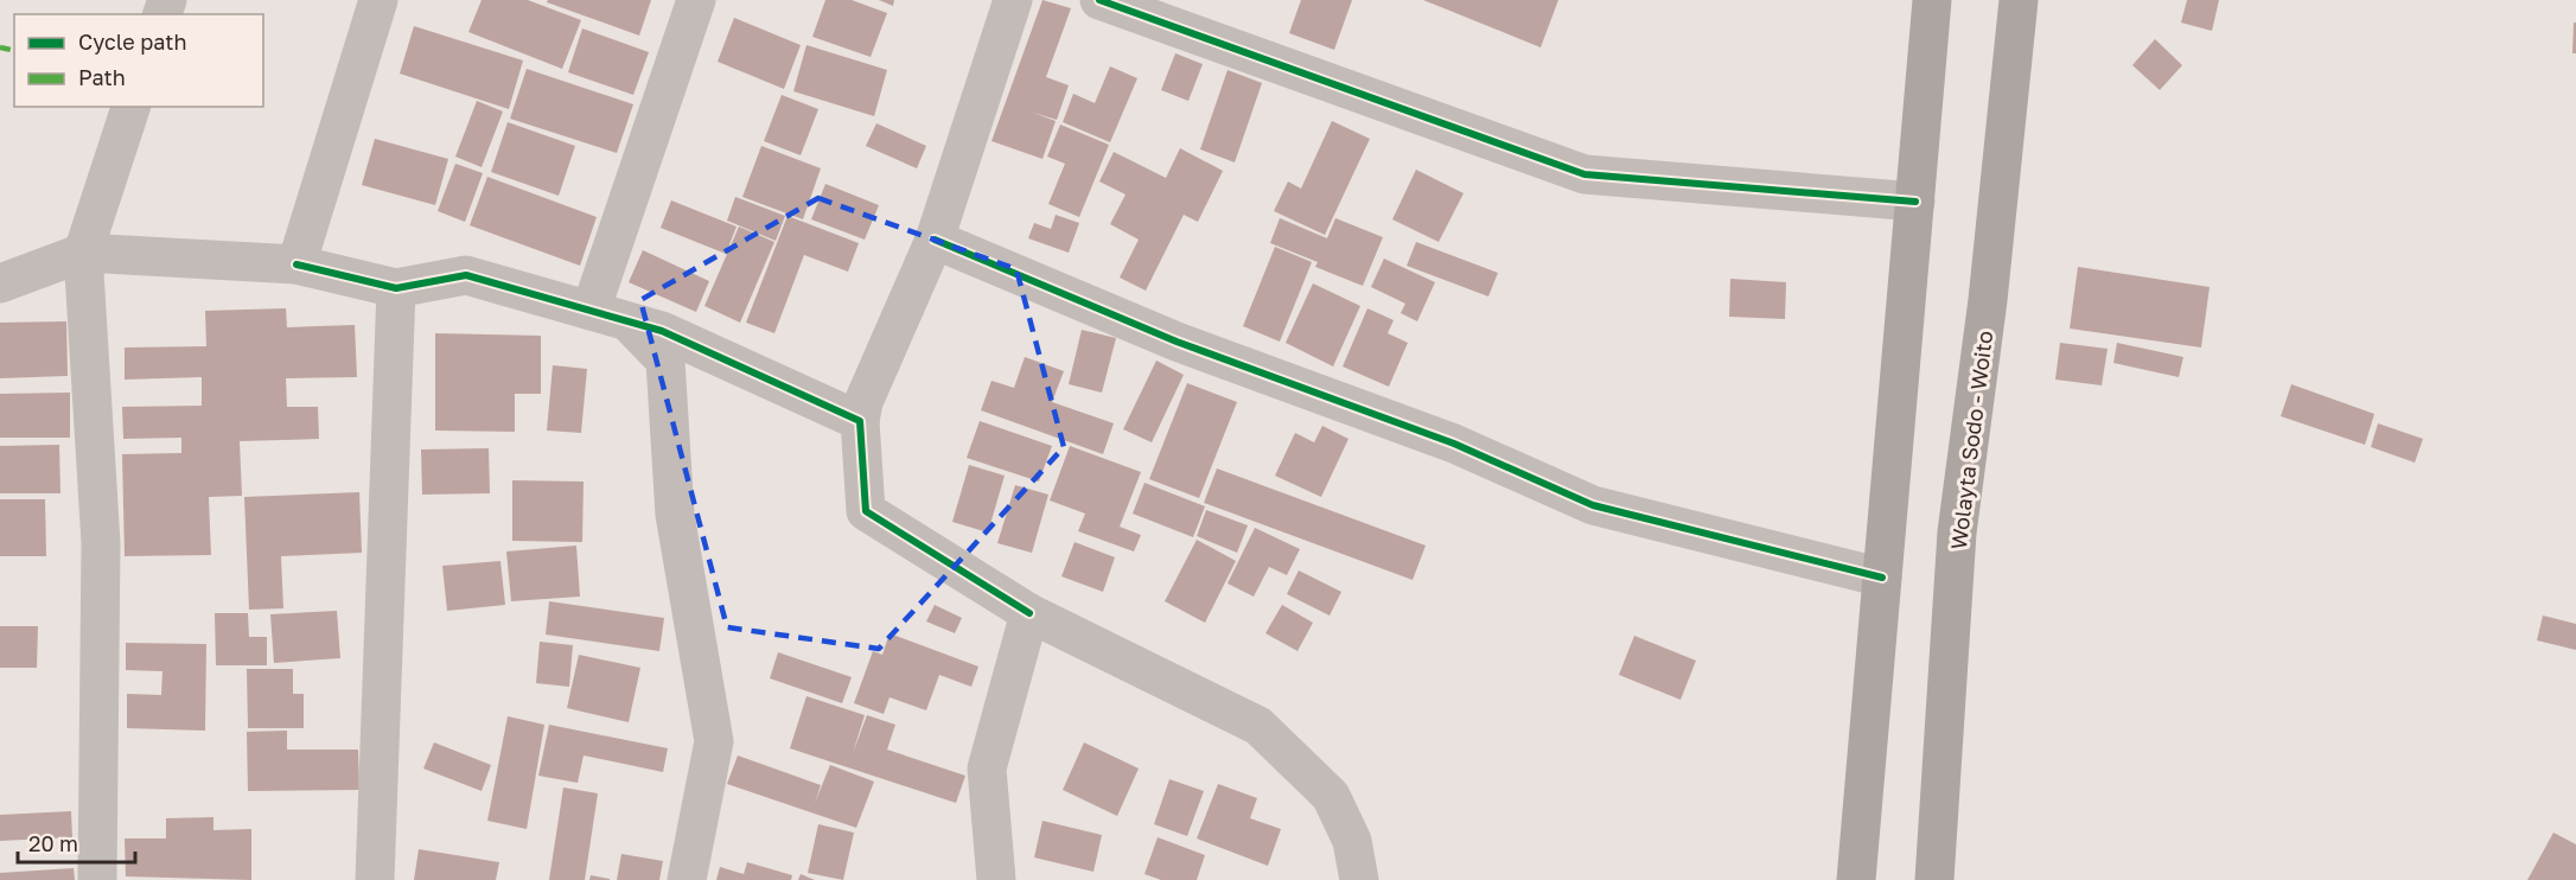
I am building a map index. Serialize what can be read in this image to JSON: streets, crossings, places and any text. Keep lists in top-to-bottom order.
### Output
{
  "streets": {
    "highway": ["Wolayta Sodo - Woito"]
  },
  "legend": ["Cycle path", "Path"],
  "scale_bar": "20 m"
}
